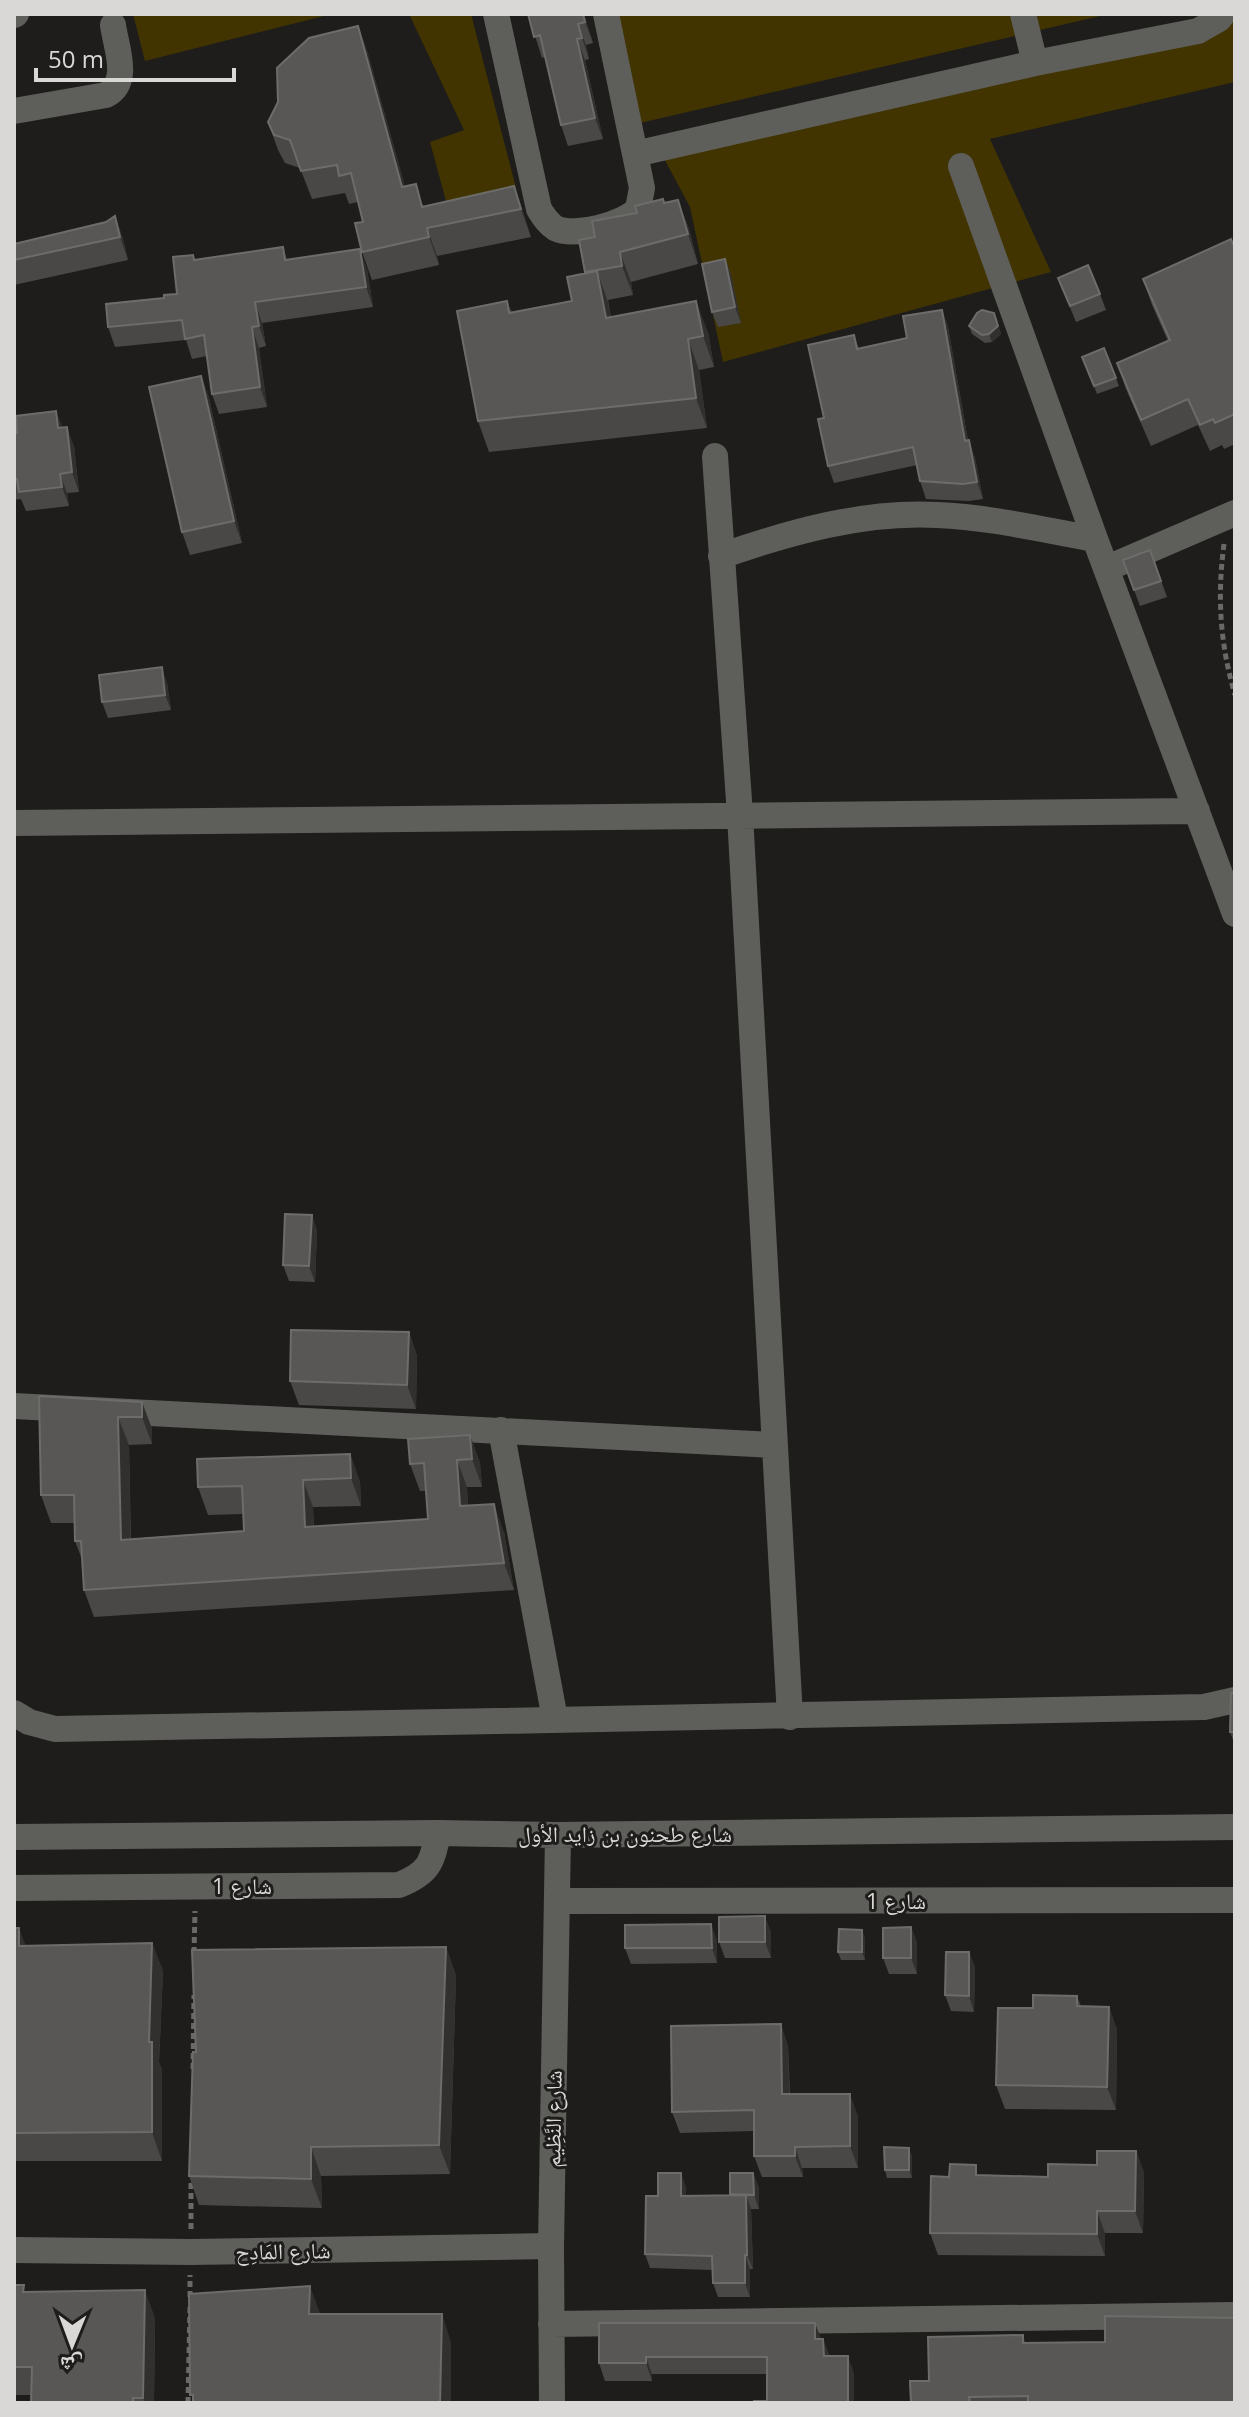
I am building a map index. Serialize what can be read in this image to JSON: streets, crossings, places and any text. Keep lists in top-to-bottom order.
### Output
{
  "streets": {
    "street": [
      "شارع طحنون بن زايد الأول",
      "شارع 1",
      "شارع النَّظِيم",
      "شارع المَادِح"
    ]
  },
  "crossings": [
    ["شارع طحنون بن زايد الأول", "شارع 1"],
    ["شارع طحنون بن زايد الأول", "شارع النَّظِيم"],
    ["شارع 1", "شارع النَّظِيم"],
    ["شارع النَّظِيم", "شارع المَادِح"]
  ],
  "scale_bar": "50 m",
  "north": "bottom"
}
